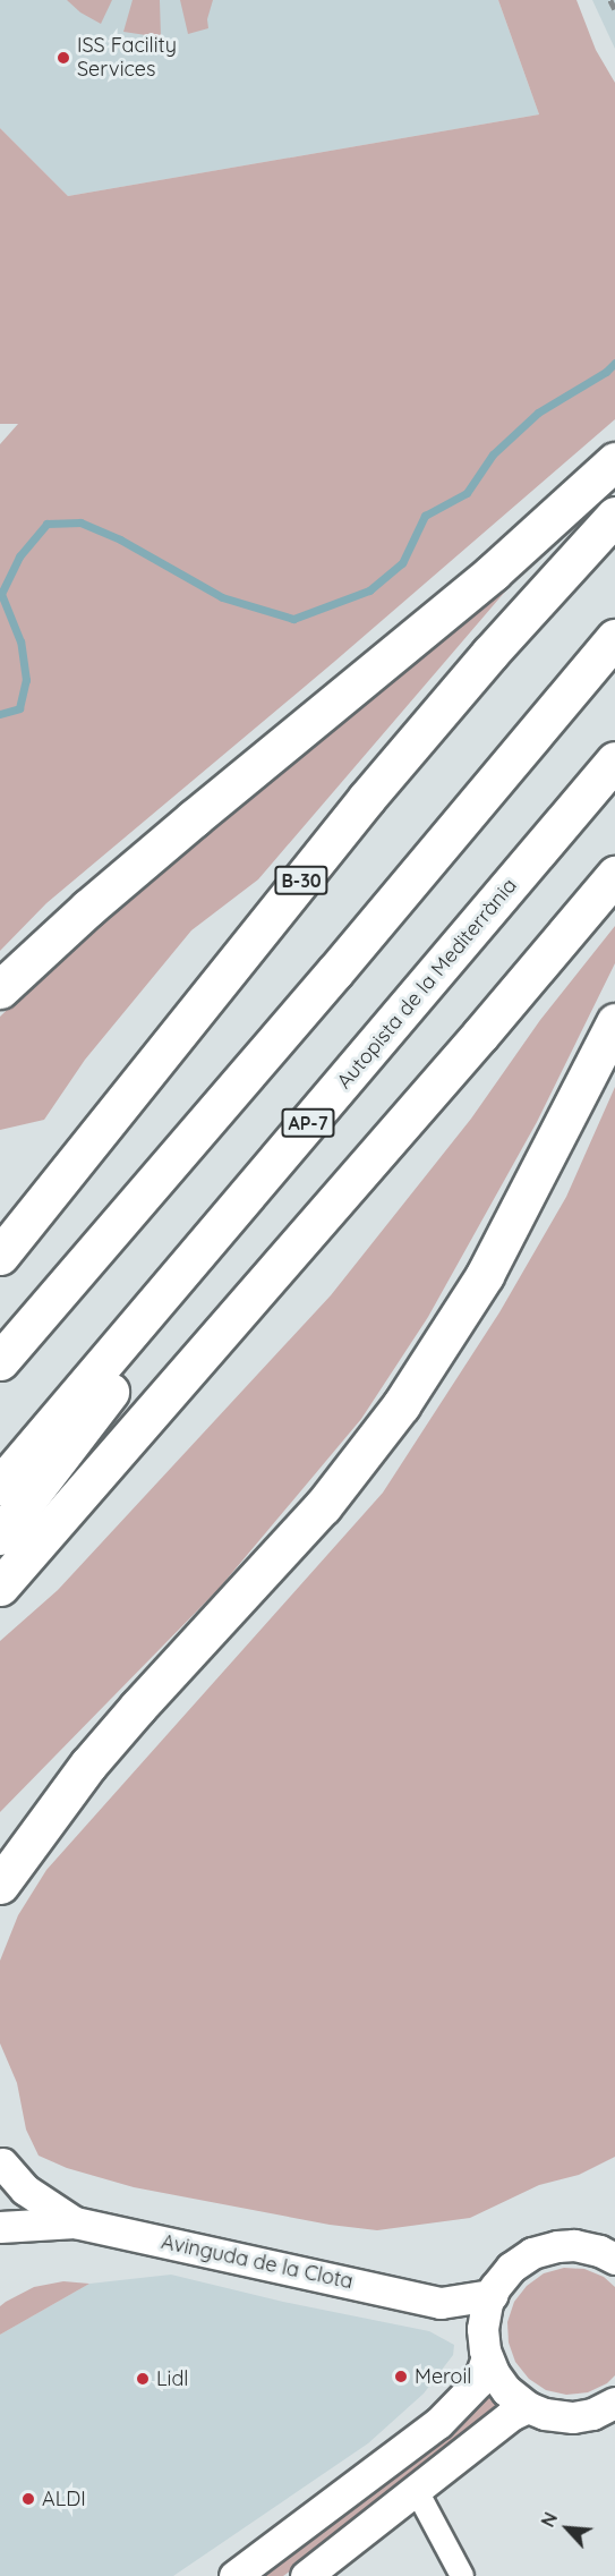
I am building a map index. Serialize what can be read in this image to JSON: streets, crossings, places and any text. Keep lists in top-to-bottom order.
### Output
{
  "streets": {
    "highway": ["B-30", "Autopista de la Mediterrània", "AP-7"],
    "street": ["Avinguda de la Clota"]
  },
  "places": [
    "ISS Facility Services",
    "Meroil",
    "Lidl",
    "ALDI"
  ],
  "north": "top left"
}
